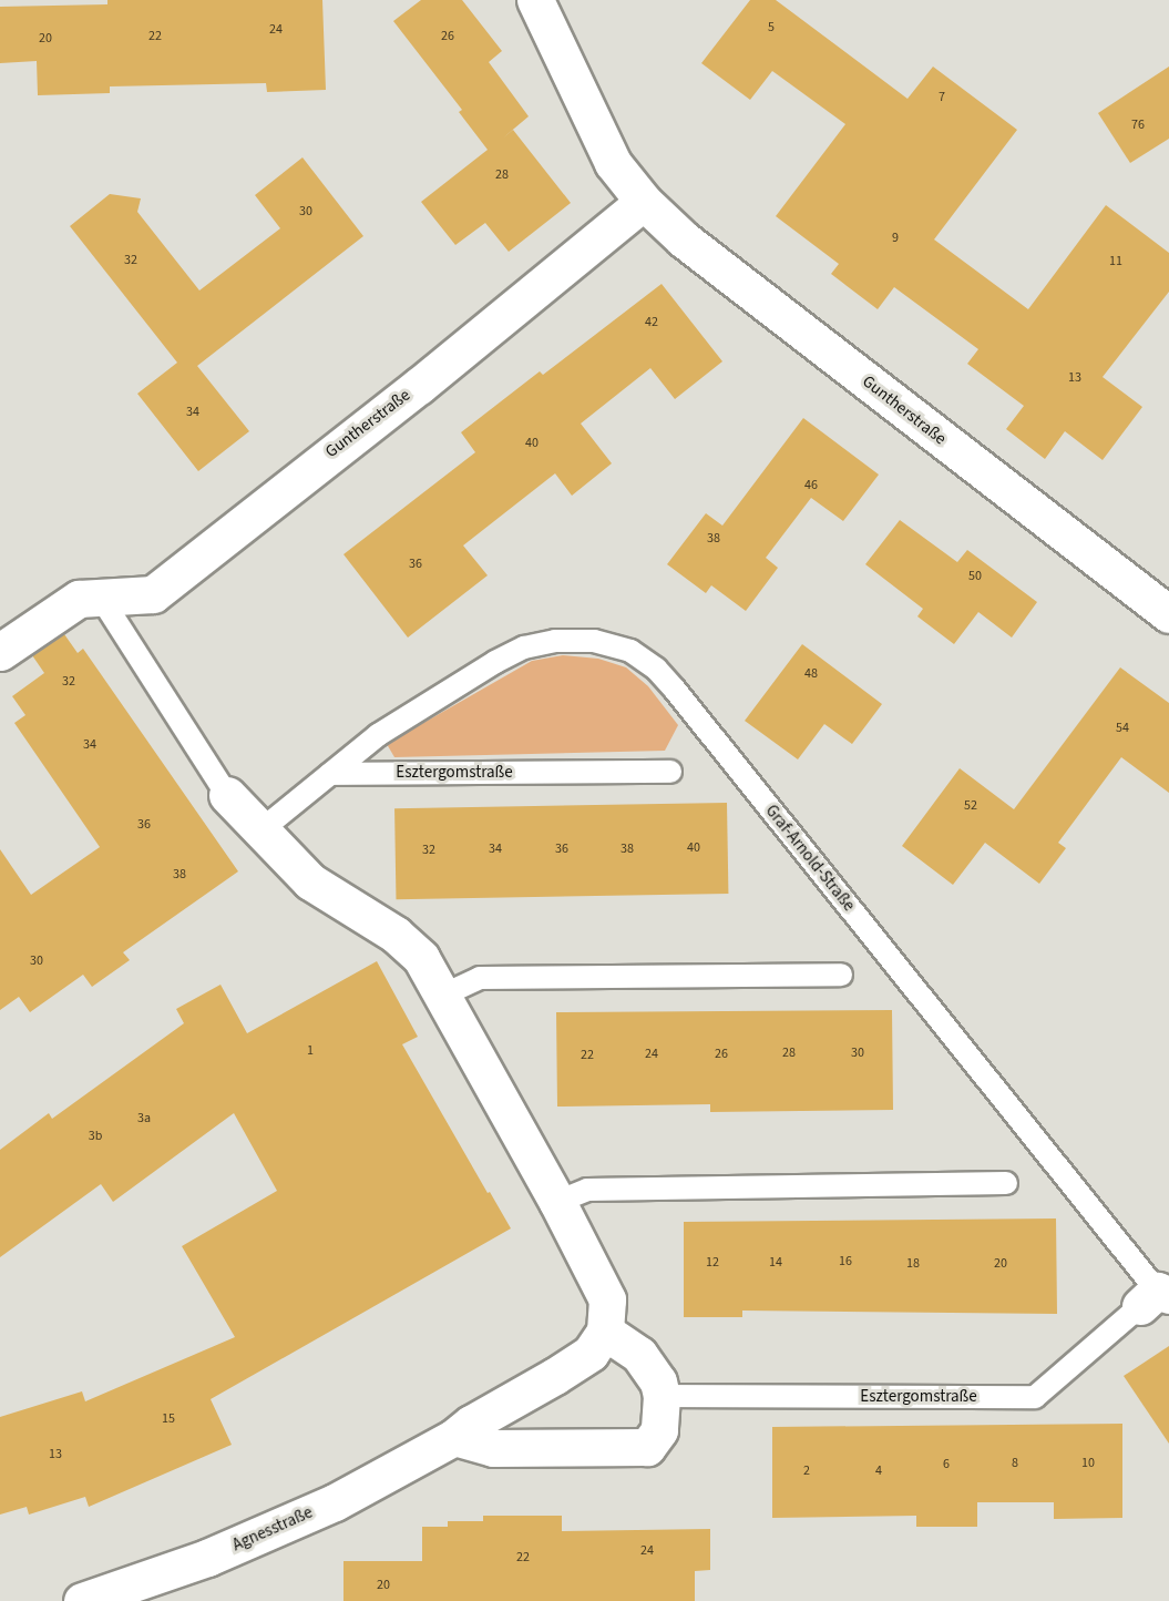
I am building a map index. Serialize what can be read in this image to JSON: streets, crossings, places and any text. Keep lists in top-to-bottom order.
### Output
{
  "streets": {
    "street": ["Guntherstraße", "Agnesstraße"],
    "lane": ["Esztergomstraße", "Graf-Arnold-Straße"]
  },
  "crossings": [
    ["Esztergomstraße", "Graf-Arnold-Straße"]
  ],
  "house_numbers": [
    "5",
    "24",
    "22",
    "26",
    "20",
    "7",
    "76",
    "28",
    "30",
    "9",
    "32",
    "11",
    "42",
    "13",
    "34",
    "40",
    "46",
    "38",
    "36",
    "50",
    "48",
    "32",
    "54",
    "34",
    "52",
    "36",
    "40",
    "34",
    "36",
    "38",
    "32",
    "38",
    "30",
    "1",
    "28",
    "30",
    "24",
    "26",
    "22",
    "3a",
    "3b",
    "16",
    "12",
    "14",
    "18",
    "20",
    "15",
    "13",
    "8",
    "10",
    "6",
    "2",
    "4",
    "24",
    "22",
    "20"
  ]
}
